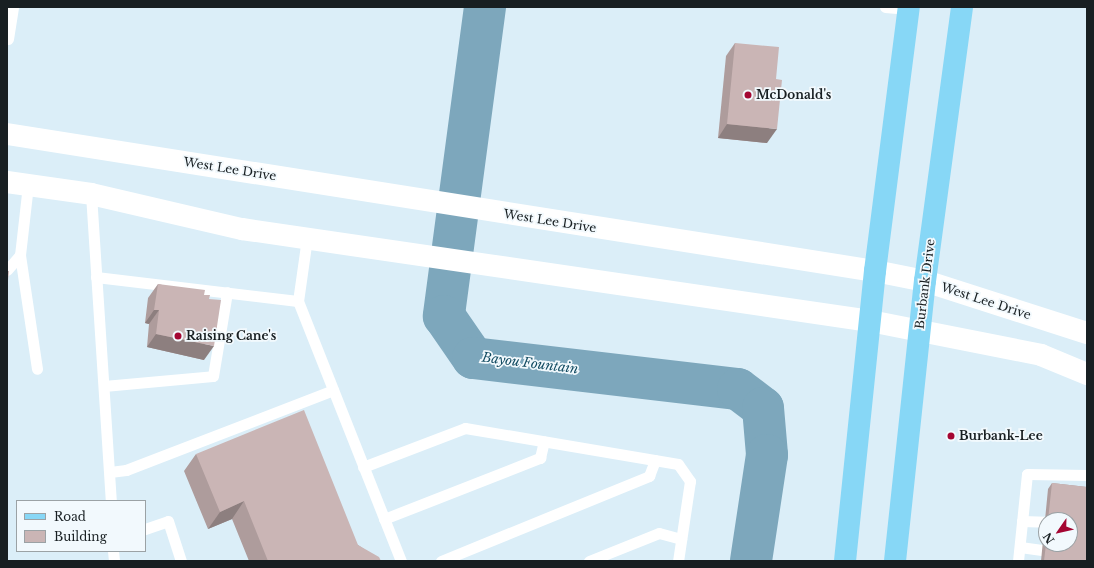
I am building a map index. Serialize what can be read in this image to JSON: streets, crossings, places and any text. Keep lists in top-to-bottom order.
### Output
{
  "streets": {
    "main road": ["West Lee Drive", "Burbank Drive"]
  },
  "crossings": [
    ["West Lee Drive", "Burbank Drive"]
  ],
  "water": ["Bayou Fountain"],
  "places": ["McDonald's", "Raising Cane's", "Burbank-Lee"],
  "legend": ["Road", "Building"],
  "north": "bottom left"
}
